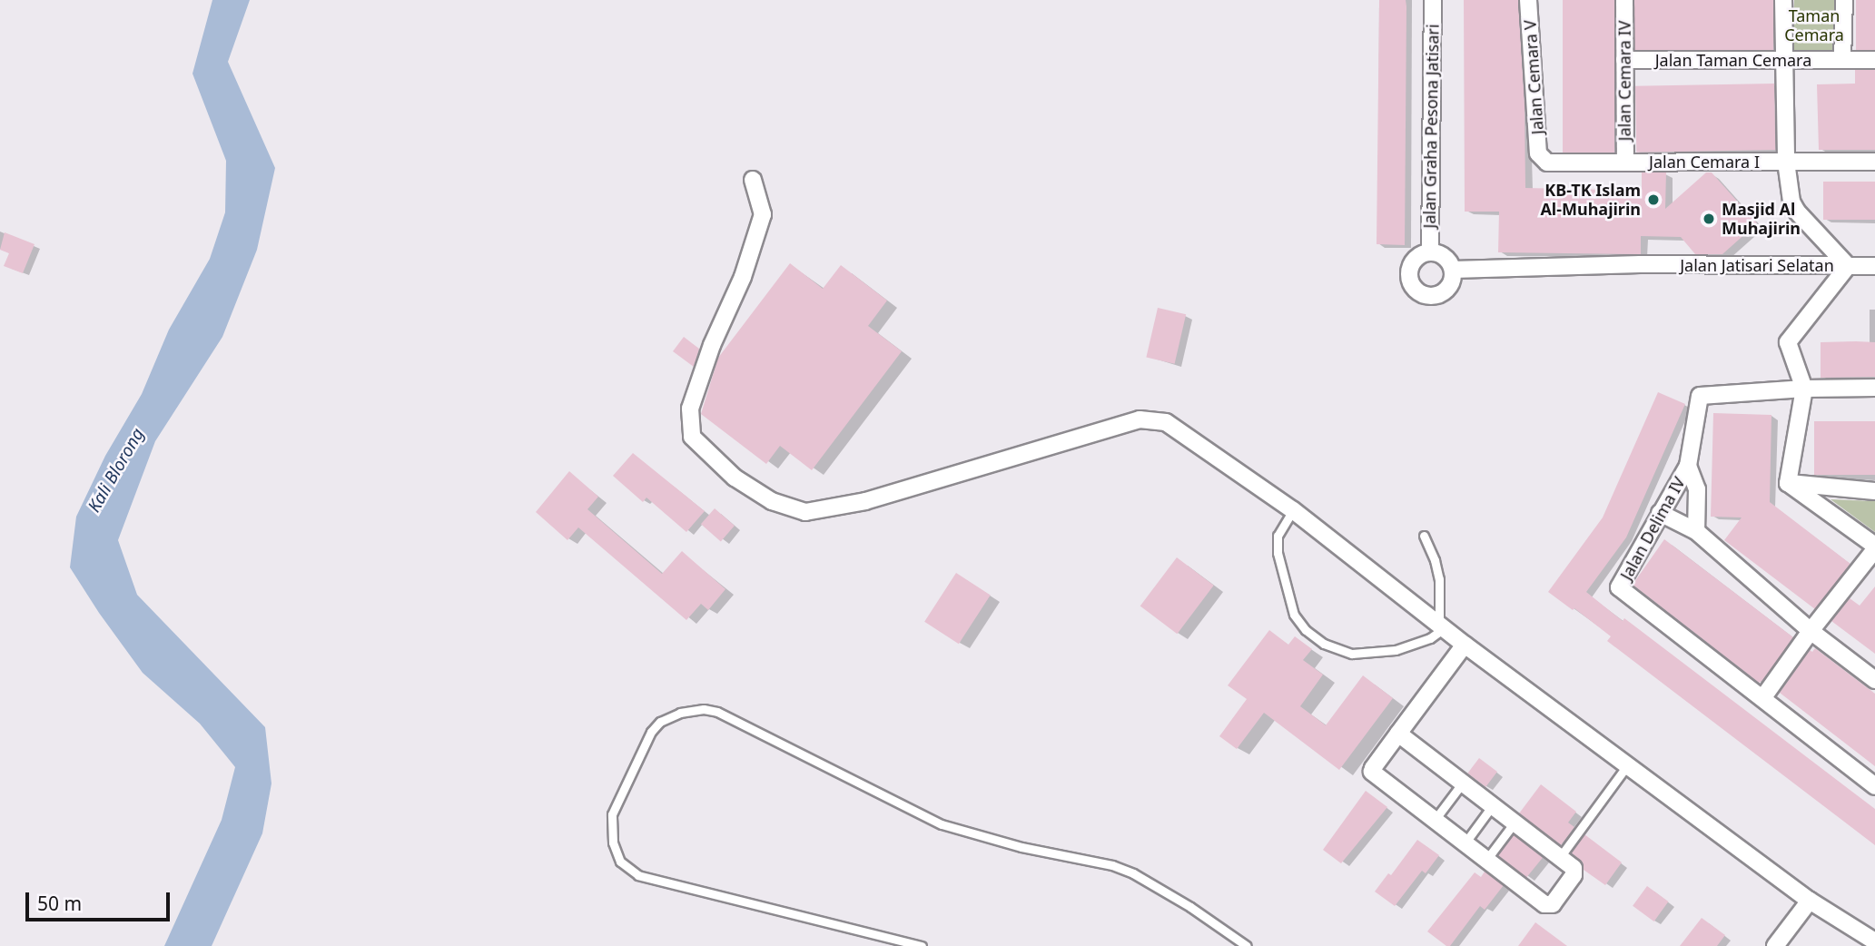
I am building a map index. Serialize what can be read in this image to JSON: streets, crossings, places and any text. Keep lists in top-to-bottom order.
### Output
{
  "streets": {
    "street": [
      "Jalan Taman Cemara",
      "Jalan Cemara V",
      "Jalan Cemara IV",
      "Jalan Graha Pesona Jatisari",
      "Jalan Cemara I",
      "Jalan Jatisari Selatan",
      "Jalan Delima IV"
    ]
  },
  "crossings": [
    ["Jalan Taman Cemara", "Jalan Cemara IV"],
    ["Jalan Cemara V", "Jalan Cemara I"],
    ["Jalan Cemara IV", "Jalan Cemara I"],
    ["Jalan Graha Pesona Jatisari", "Jalan Jatisari Selatan"]
  ],
  "water": ["Kali Blorong"],
  "parks": ["Taman Cemara"],
  "places": ["KB-TK Islam Al-Muhajirin", "Masjid Al Muhajirin"],
  "scale_bar": "50 m"
}
